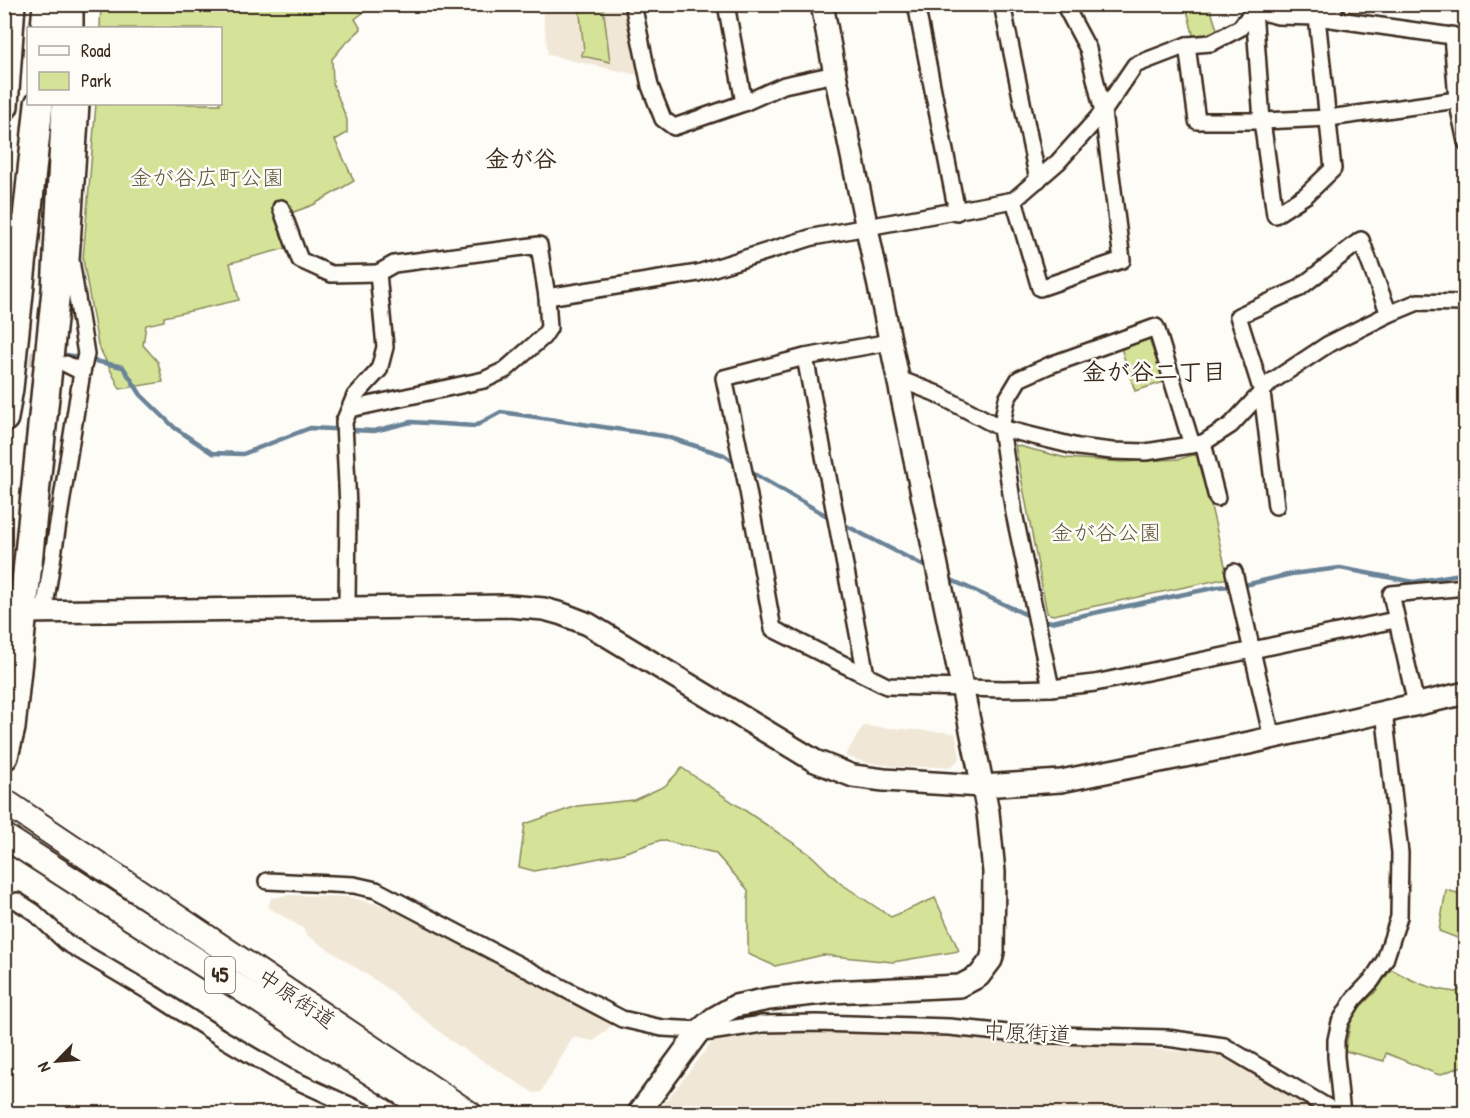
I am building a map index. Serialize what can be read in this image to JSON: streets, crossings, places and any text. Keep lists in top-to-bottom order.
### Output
{
  "streets": {
    "main road": ["45", "中原街道"]
  },
  "districts": ["金が谷", "金が谷二丁目"],
  "parks": ["金が谷広町公園", "金が谷公園"],
  "legend": ["Road", "Park"],
  "north": "bottom left"
}
